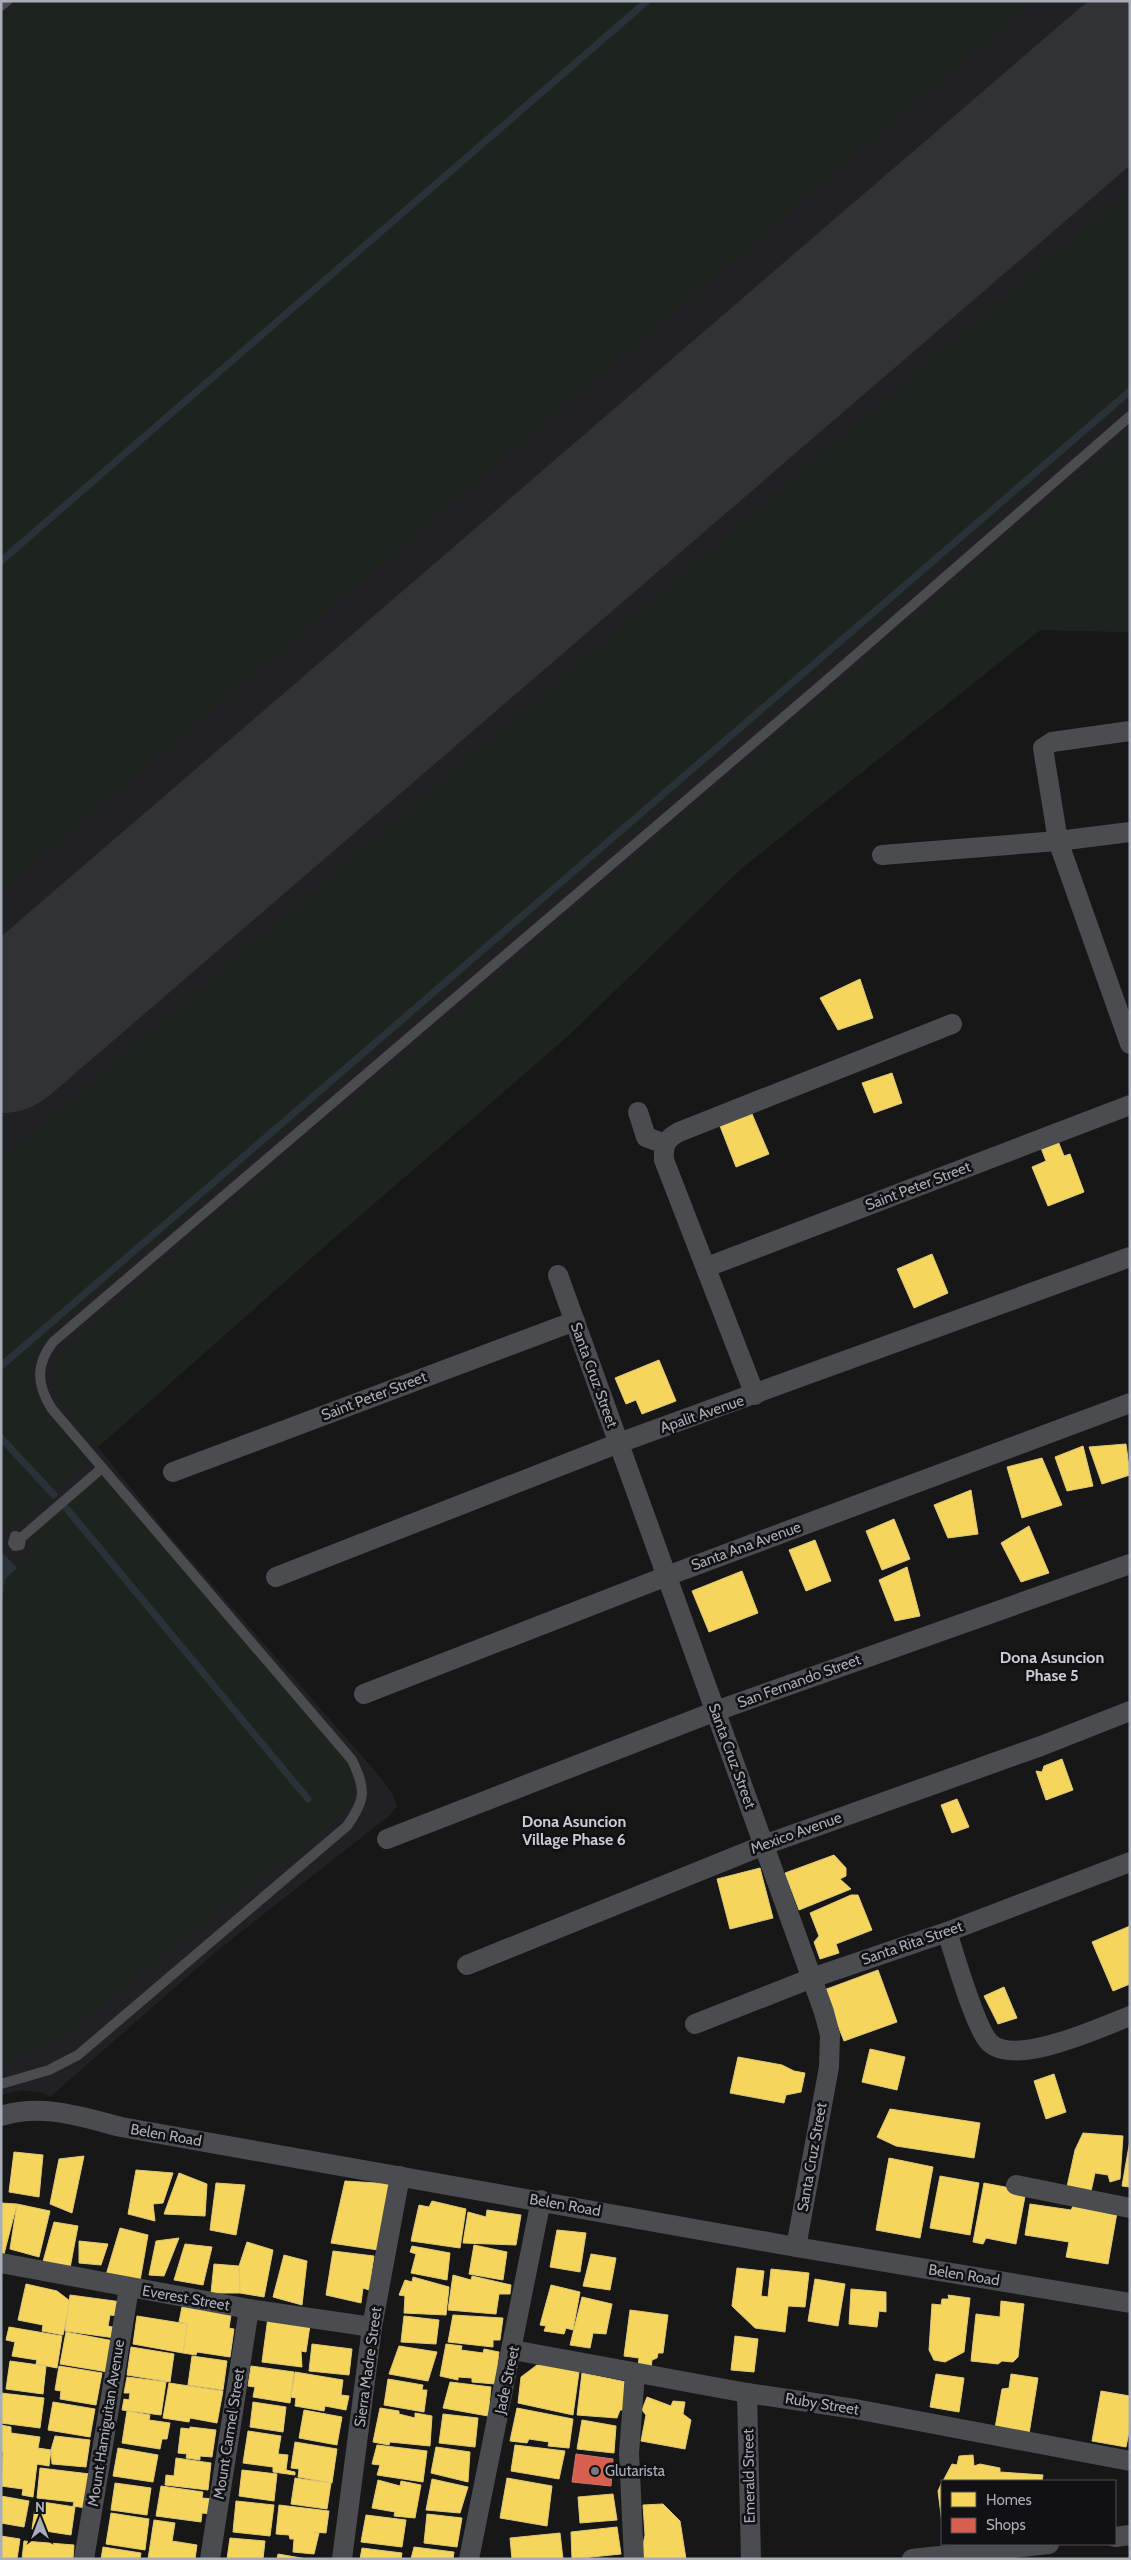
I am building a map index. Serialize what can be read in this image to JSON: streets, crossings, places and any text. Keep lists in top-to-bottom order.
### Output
{
  "streets": {
    "street": [
      "Saint Peter Street",
      "Santa Cruz Street",
      "Apalit Avenue",
      "Santa Ana Avenue",
      "San Fernando Street",
      "Mexico Avenue",
      "Santa Rita Street",
      "Belen Road",
      "Everest Street",
      "Sierra Madre Street",
      "Jade Street",
      "Ruby Street",
      "Mount Hamiguitan Avenue",
      "Mount Carmel Street",
      "Emerald Street"
    ]
  },
  "crossings": [
    ["Saint Peter Street", "Santa Cruz Street"],
    ["Santa Cruz Street", "Apalit Avenue"],
    ["Santa Cruz Street", "Santa Ana Avenue"],
    ["Santa Cruz Street", "San Fernando Street"],
    ["Santa Cruz Street", "Mexico Avenue"],
    ["Santa Cruz Street", "Santa Rita Street"],
    ["Santa Cruz Street", "Belen Road"],
    ["Belen Road", "Sierra Madre Street"],
    ["Belen Road", "Jade Street"],
    ["Everest Street", "Sierra Madre Street"],
    ["Everest Street", "Mount Hamiguitan Avenue"],
    ["Everest Street", "Mount Carmel Street"],
    ["Jade Street", "Ruby Street"],
    ["Ruby Street", "Emerald Street"]
  ],
  "districts": ["Dona Asuncion Phase 5", "Dona Asuncion Village Phase 6"],
  "places": ["Glutarista"],
  "legend": ["Homes", "Shops"],
  "north": "top"
}
